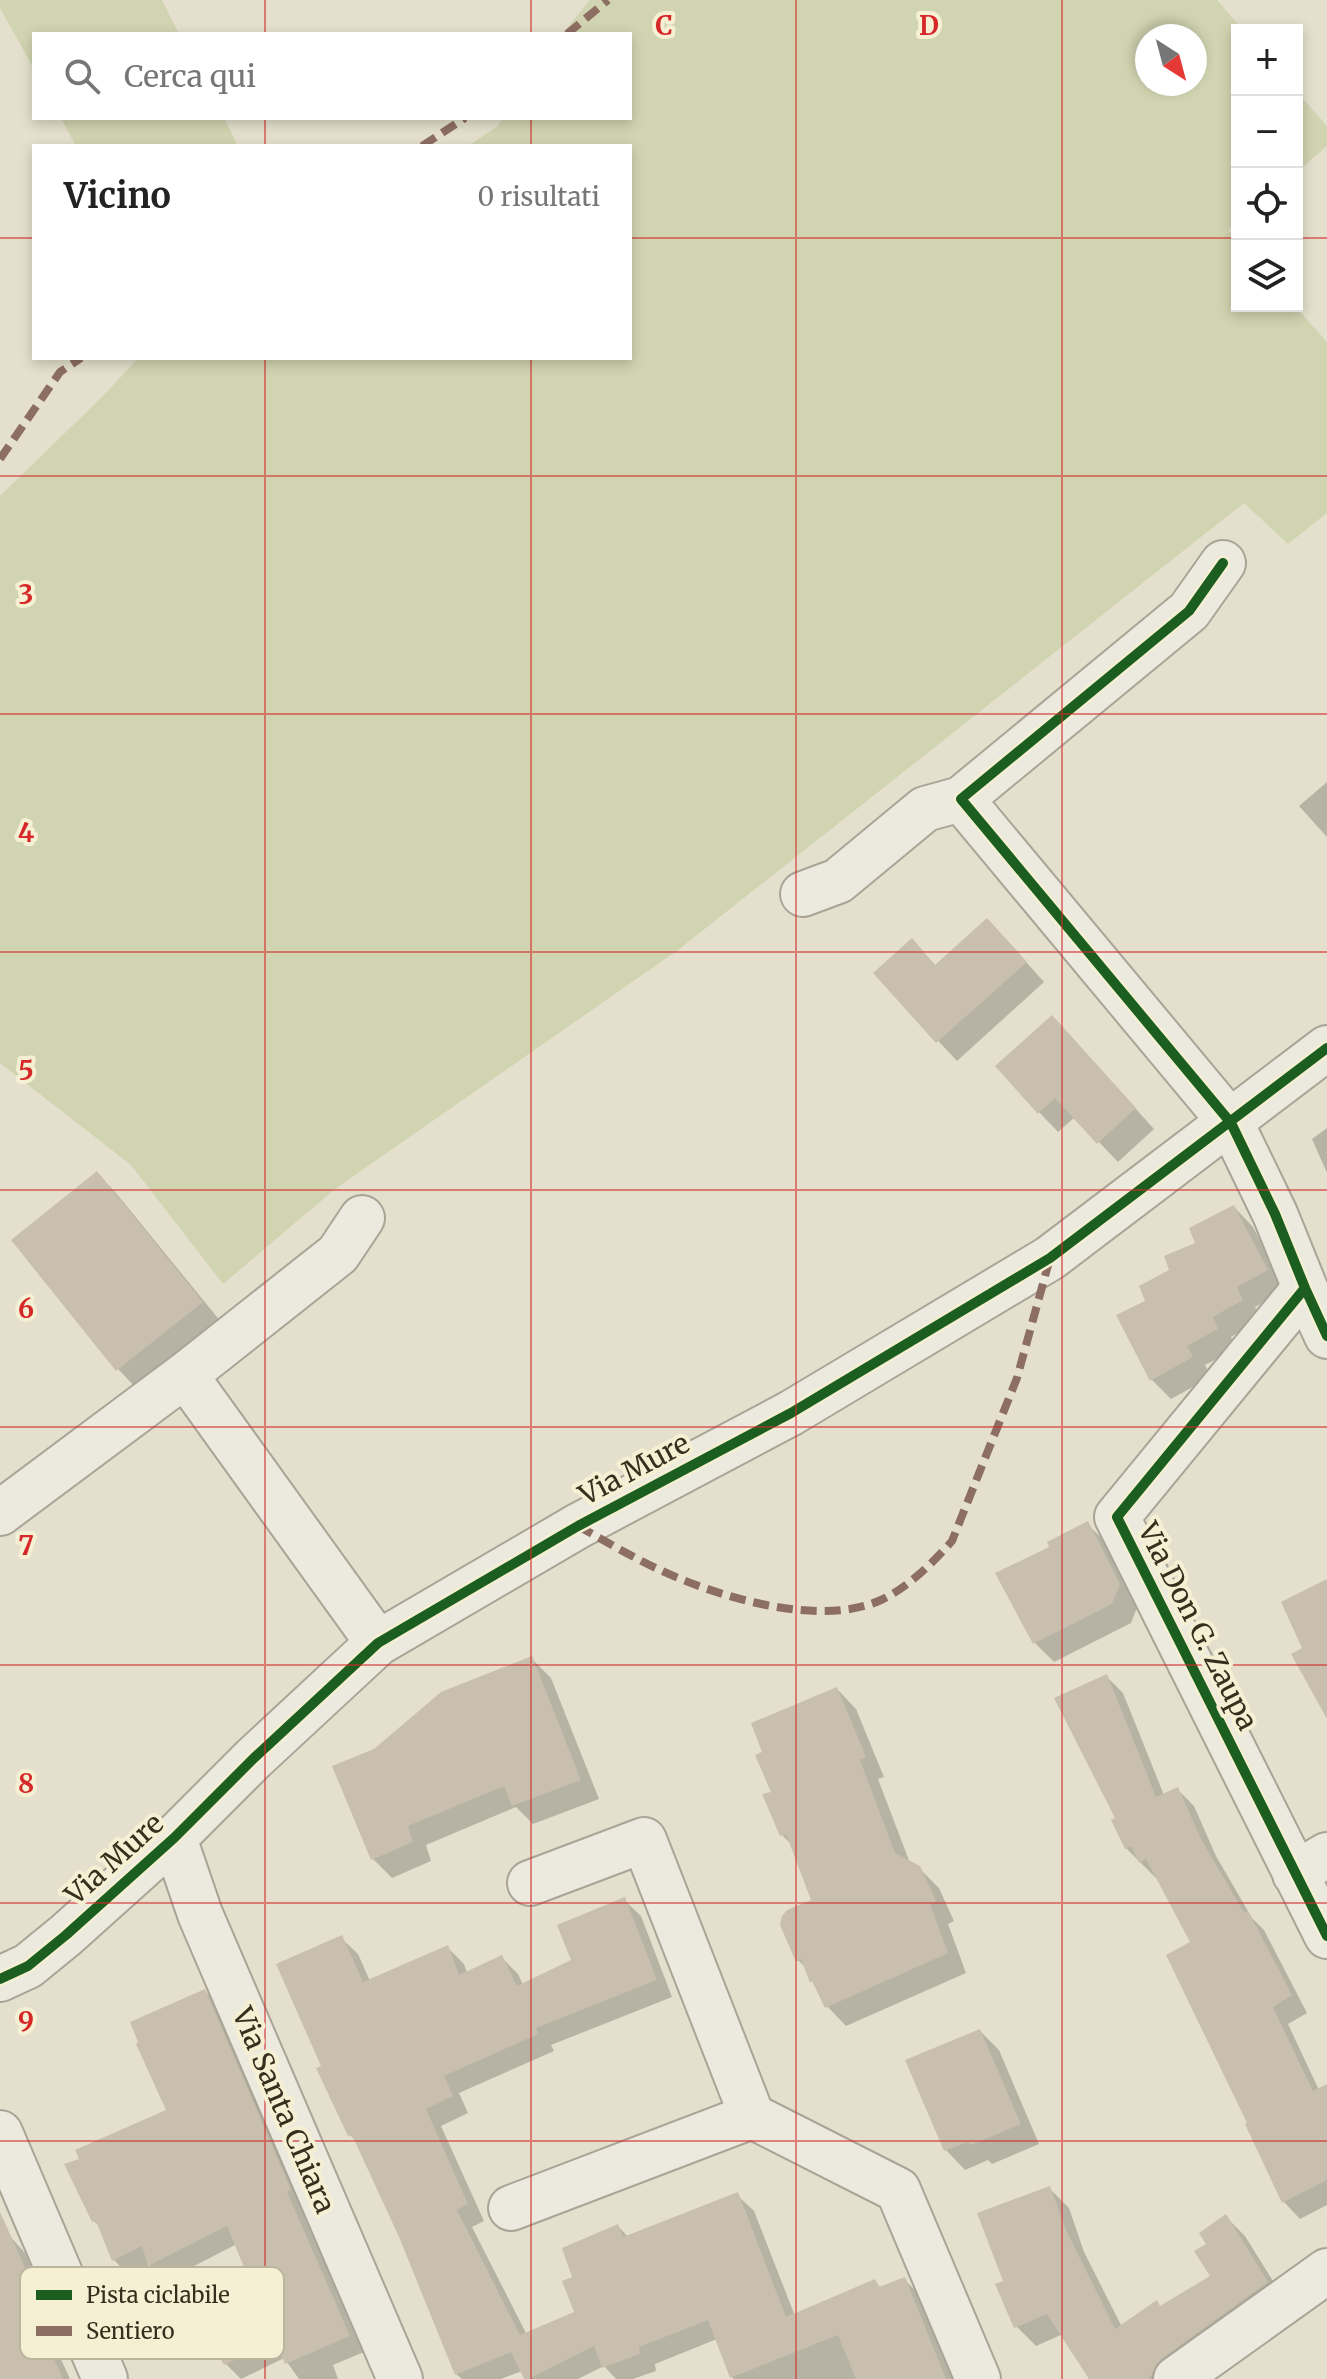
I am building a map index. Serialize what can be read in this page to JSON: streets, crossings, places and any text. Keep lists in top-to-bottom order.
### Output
{
  "streets": {
    "street": ["Via Mure", "Via Don G. Zaupa", "Via Santa Chiara"]
  },
  "crossings": [
    ["Via Mure", "Via Santa Chiara"]
  ],
  "legend": ["Pista ciclabile", "Sentiero"],
  "north": "bottom right",
  "page": {
    "map_buttons": ["+", "−"],
    "search": "Cerca qui",
    "heading": ["Vicino", "0 risultati"]
  },
  "grid": {
    "columns": ["C", "D"],
    "rows": [
      "3",
      "4",
      "5",
      "6",
      "7",
      "8",
      "9"
    ]
  }
}
